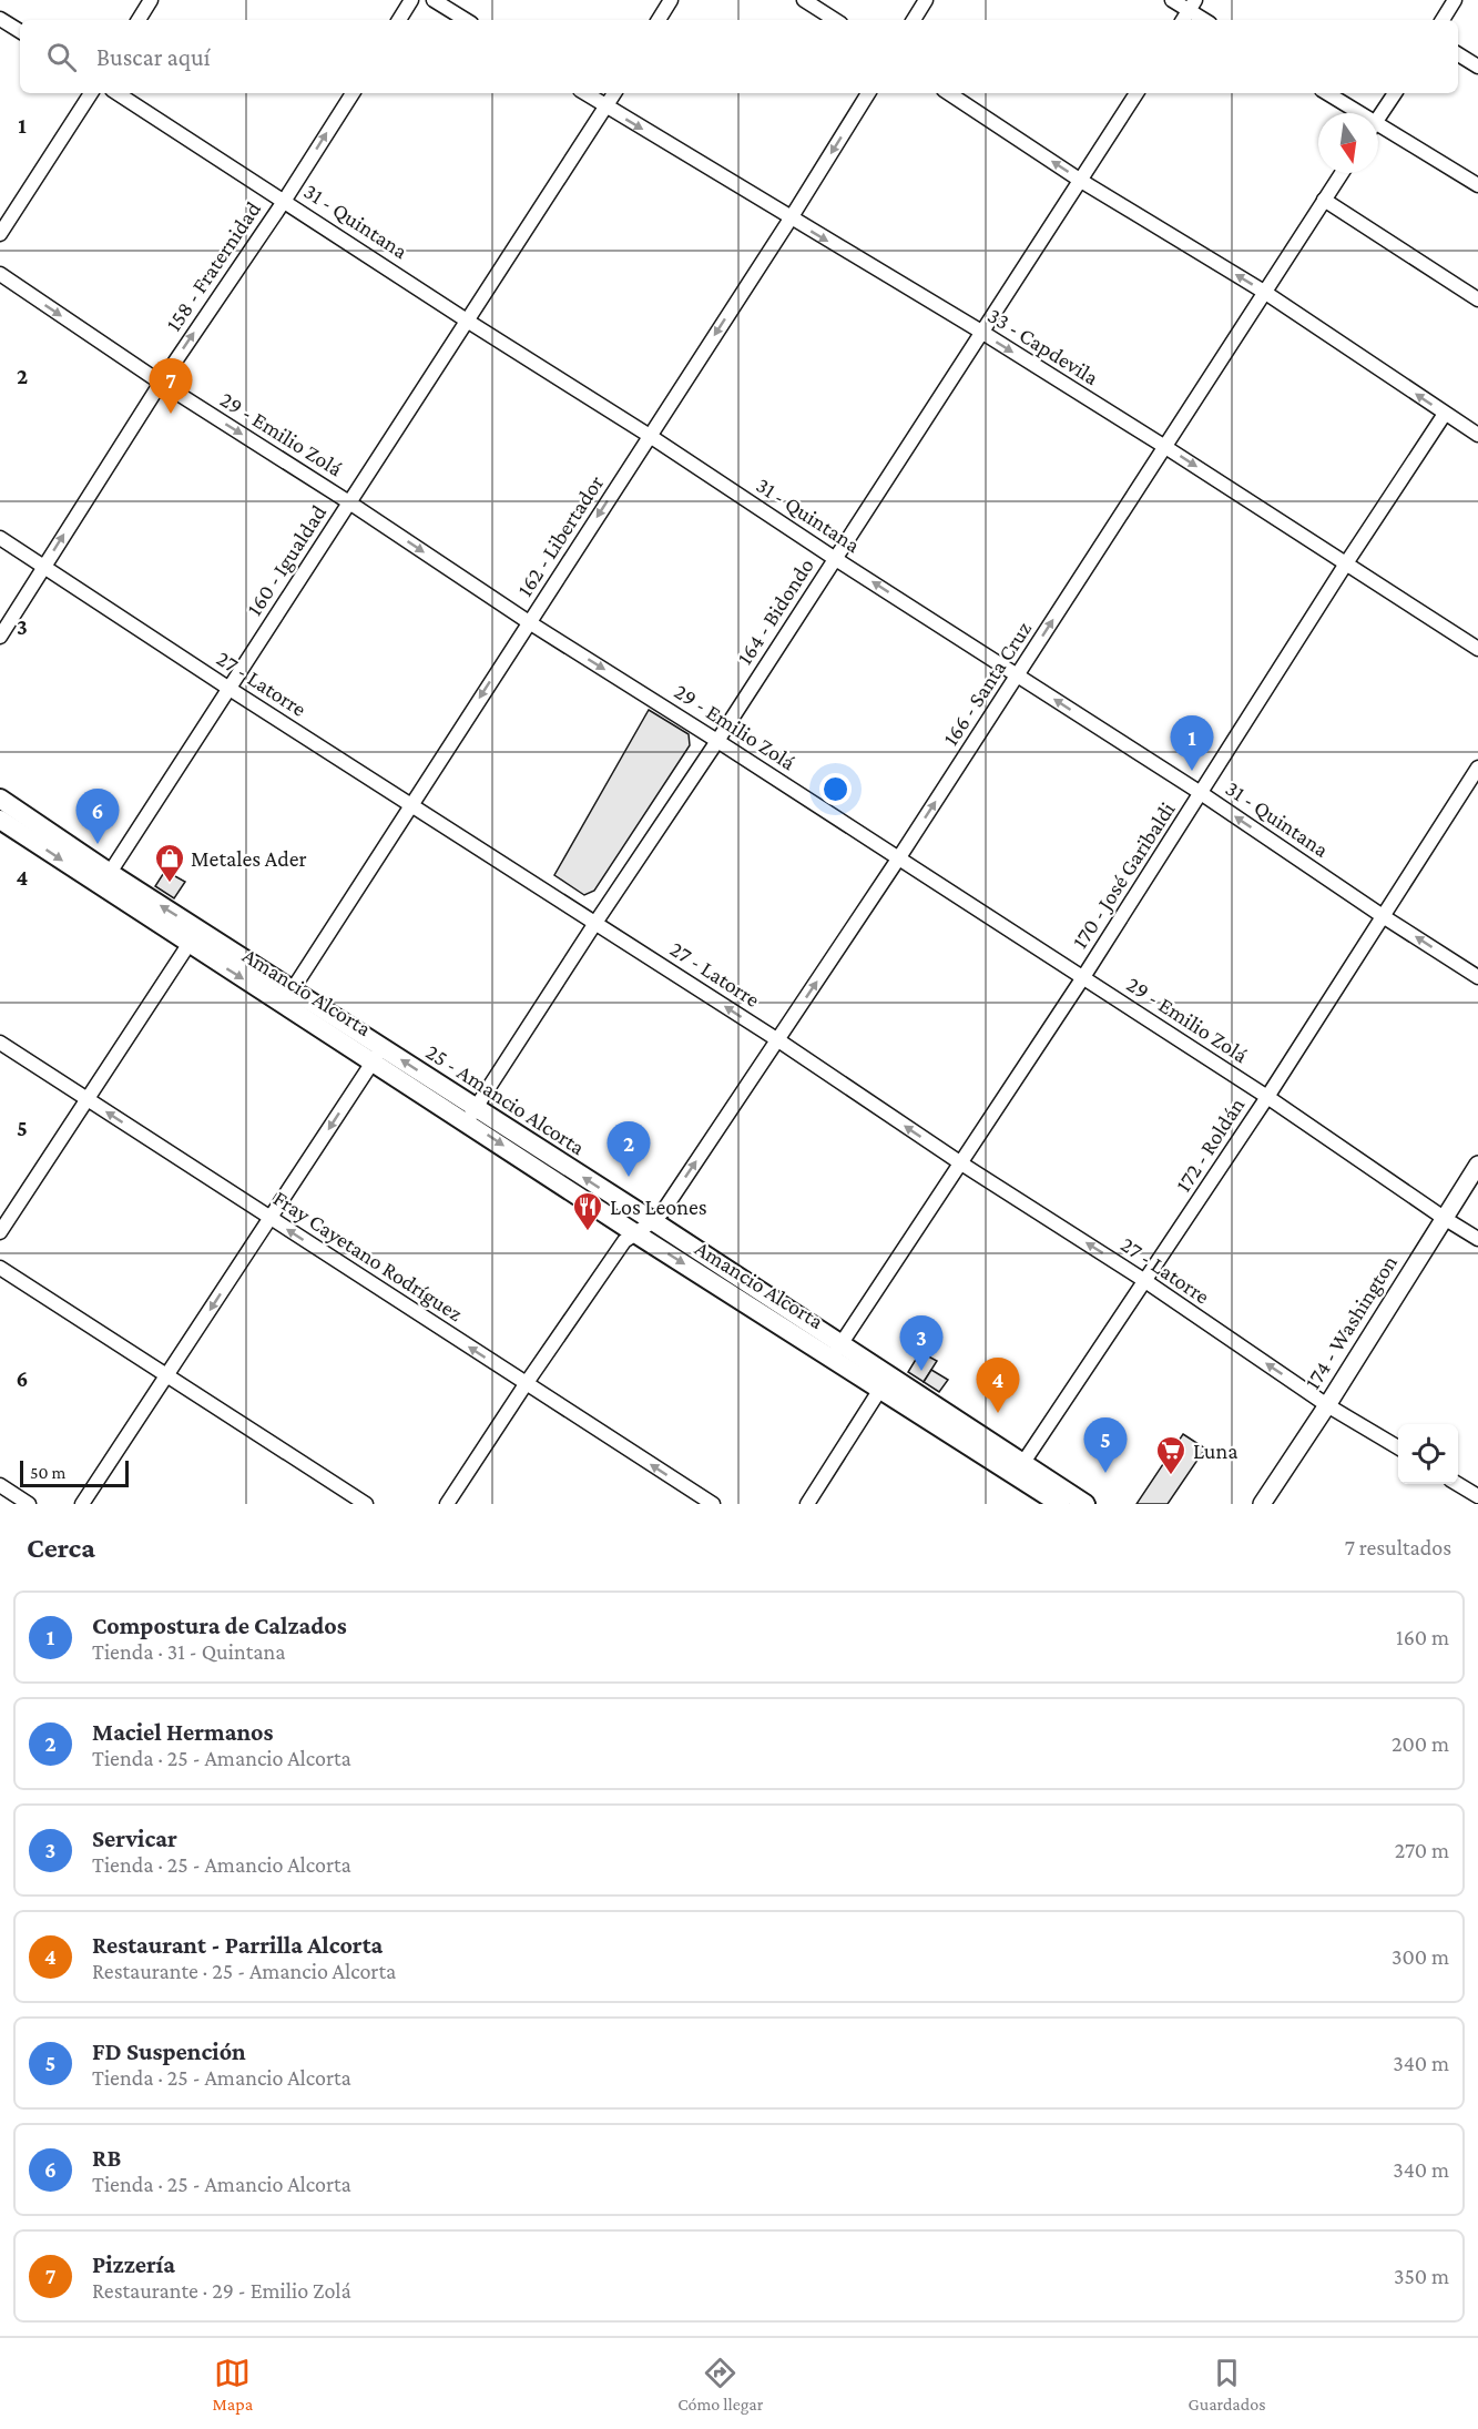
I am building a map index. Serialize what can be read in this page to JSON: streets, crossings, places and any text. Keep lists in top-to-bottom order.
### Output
{
  "streets": {
    "main road": ["Amancio Alcorta", "25 - Amancio Alcorta"],
    "street": [
      "31 - Quintana",
      "158 - Fraternidad",
      "33 - Capdevila",
      "29 - Emilio Zolá",
      "162 - Libertador",
      "160 - Igualdad",
      "164 - Bidondo",
      "27 - Latorre",
      "166 - Santa Cruz",
      "170 - José Garibaldi",
      "172 - Roldán",
      "Fray Cayetano Rodríguez",
      "174 - Washington"
    ]
  },
  "crossings": [
    ["31 - Quintana", "158 - Fraternidad"],
    ["31 - Quintana", "162 - Libertador"],
    ["31 - Quintana", "160 - Igualdad"],
    ["31 - Quintana", "164 - Bidondo"],
    ["31 - Quintana", "166 - Santa Cruz"],
    ["31 - Quintana", "170 - José Garibaldi"],
    ["31 - Quintana", "172 - Roldán"],
    ["158 - Fraternidad", "29 - Emilio Zolá"],
    ["158 - Fraternidad", "27 - Latorre"],
    ["33 - Capdevila", "162 - Libertador"],
    ["33 - Capdevila", "160 - Igualdad"],
    ["33 - Capdevila", "164 - Bidondo"],
    ["33 - Capdevila", "166 - Santa Cruz"],
    ["33 - Capdevila", "170 - José Garibaldi"],
    ["29 - Emilio Zolá", "162 - Libertador"],
    ["29 - Emilio Zolá", "160 - Igualdad"],
    ["29 - Emilio Zolá", "164 - Bidondo"],
    ["29 - Emilio Zolá", "166 - Santa Cruz"],
    ["29 - Emilio Zolá", "170 - José Garibaldi"],
    ["29 - Emilio Zolá", "172 - Roldán"],
    ["29 - Emilio Zolá", "174 - Washington"],
    ["162 - Libertador", "27 - Latorre"],
    ["162 - Libertador", "25 - Amancio Alcorta"],
    ["160 - Igualdad", "27 - Latorre"],
    ["160 - Igualdad", "25 - Amancio Alcorta"],
    ["164 - Bidondo", "27 - Latorre"],
    ["164 - Bidondo", "Amancio Alcorta"],
    ["164 - Bidondo", "25 - Amancio Alcorta"],
    ["27 - Latorre", "166 - Santa Cruz"],
    ["27 - Latorre", "170 - José Garibaldi"],
    ["27 - Latorre", "172 - Roldán"],
    ["27 - Latorre", "174 - Washington"],
    ["166 - Santa Cruz", "Amancio Alcorta"],
    ["166 - Santa Cruz", "25 - Amancio Alcorta"],
    ["166 - Santa Cruz", "Fray Cayetano Rodríguez"],
    ["170 - José Garibaldi", "Amancio Alcorta"],
    ["170 - José Garibaldi", "25 - Amancio Alcorta"],
    ["Amancio Alcorta", "25 - Amancio Alcorta"],
    ["25 - Amancio Alcorta", "172 - Roldán"]
  ],
  "one_way": [
    "31 - Quintana",
    "158 - Fraternidad",
    "33 - Capdevila",
    "29 - Emilio Zolá",
    "162 - Libertador",
    "27 - Latorre",
    "166 - Santa Cruz",
    "Amancio Alcorta",
    "Fray Cayetano Rodríguez"
  ],
  "places": {
    "shop": ["Metales Ader"],
    "restaurant": ["Los Leones"],
    "supermarket": ["Luna"]
  },
  "scale_bar": "50 m",
  "north": "bottom",
  "page": {
    "search": "Buscar aquí",
    "pins": [
      "7",
      "1",
      "6",
      "2",
      "3",
      "4",
      "5"
    ],
    "scale": "50 m",
    "heading": ["Cerca", "7 resultados"],
    "list": [
      {
        "mark": "1",
        "name": "Compostura de Calzados",
        "note": "Tienda · 31 - Quintana",
        "value": "160 m"
      },
      {
        "mark": "2",
        "name": "Maciel Hermanos",
        "note": "Tienda · 25 - Amancio Alcorta",
        "value": "200 m"
      },
      {
        "mark": "3",
        "name": "Servicar",
        "note": "Tienda · 25 - Amancio Alcorta",
        "value": "270 m"
      },
      {
        "mark": "4",
        "name": "Restaurant - Parrilla Alcorta",
        "note": "Restaurante · 25 - Amancio Alcorta",
        "value": "300 m"
      },
      {
        "mark": "5",
        "name": "FD Suspención",
        "note": "Tienda · 25 - Amancio Alcorta",
        "value": "340 m"
      },
      {
        "mark": "6",
        "name": "RB",
        "note": "Tienda · 25 - Amancio Alcorta",
        "value": "340 m"
      },
      {
        "mark": "7",
        "name": "Pizzería",
        "note": "Restaurante · 29 - Emilio Zolá",
        "value": "350 m"
      }
    ],
    "nav": ["Mapa", "Cómo llegar", "Guardados"]
  },
  "grid": {
    "rows": [
      "1",
      "2",
      "3",
      "4",
      "5",
      "6"
    ]
  }
}
